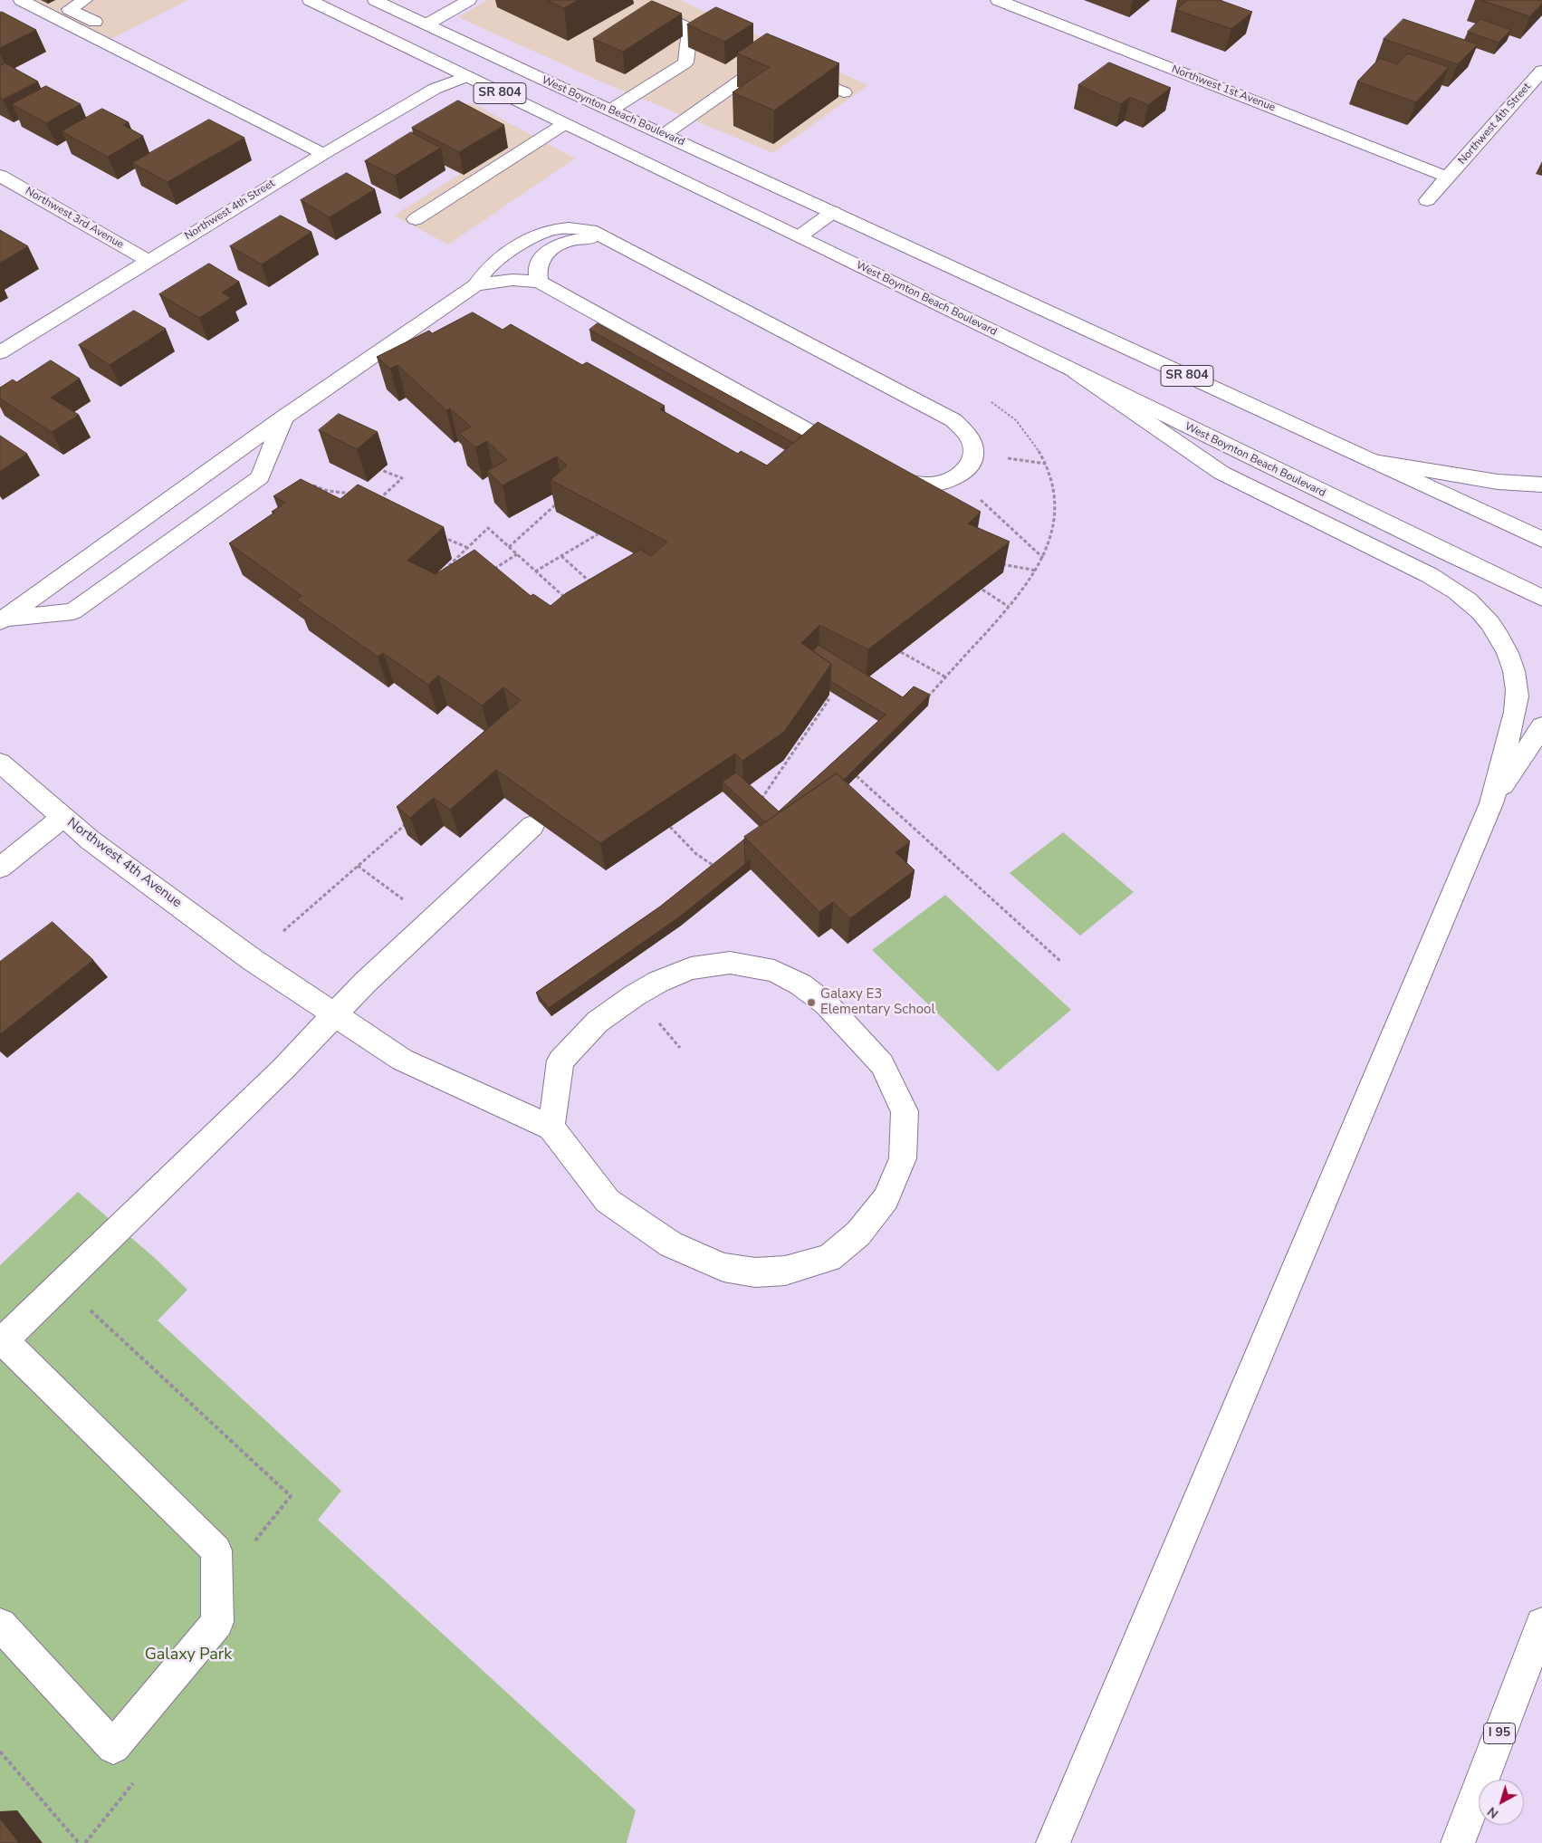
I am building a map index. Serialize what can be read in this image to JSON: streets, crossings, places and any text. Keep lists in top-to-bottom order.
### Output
{
  "streets": {
    "main road": [
      "Northwest 1st Avenue",
      "SR 804",
      "West Boynton Beach Boulevard",
      "Northwest 4th Street",
      "Northwest 3rd Avenue",
      "Northwest 4th Avenue",
      "I 95"
    ]
  },
  "crossings": [
    ["Northwest 1st Avenue", "Northwest 4th Street"],
    ["West Boynton Beach Boulevard", "Northwest 4th Street"],
    ["Northwest 4th Street", "Northwest 3rd Avenue"]
  ],
  "parks": ["Galaxy Park"],
  "places": ["Galaxy E3 Elementary School"],
  "north": "bottom left"
}
